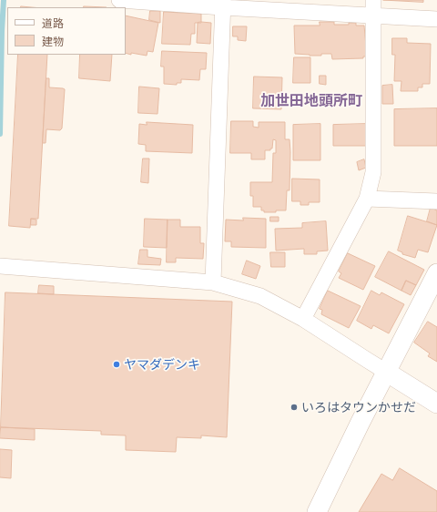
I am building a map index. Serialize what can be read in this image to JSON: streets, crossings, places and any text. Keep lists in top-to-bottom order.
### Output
{
  "districts": ["加世田地頭所町"],
  "places": ["ヤマダデンキ", "いろはタウンかせだ"],
  "legend": ["道路", "建物"]
}
